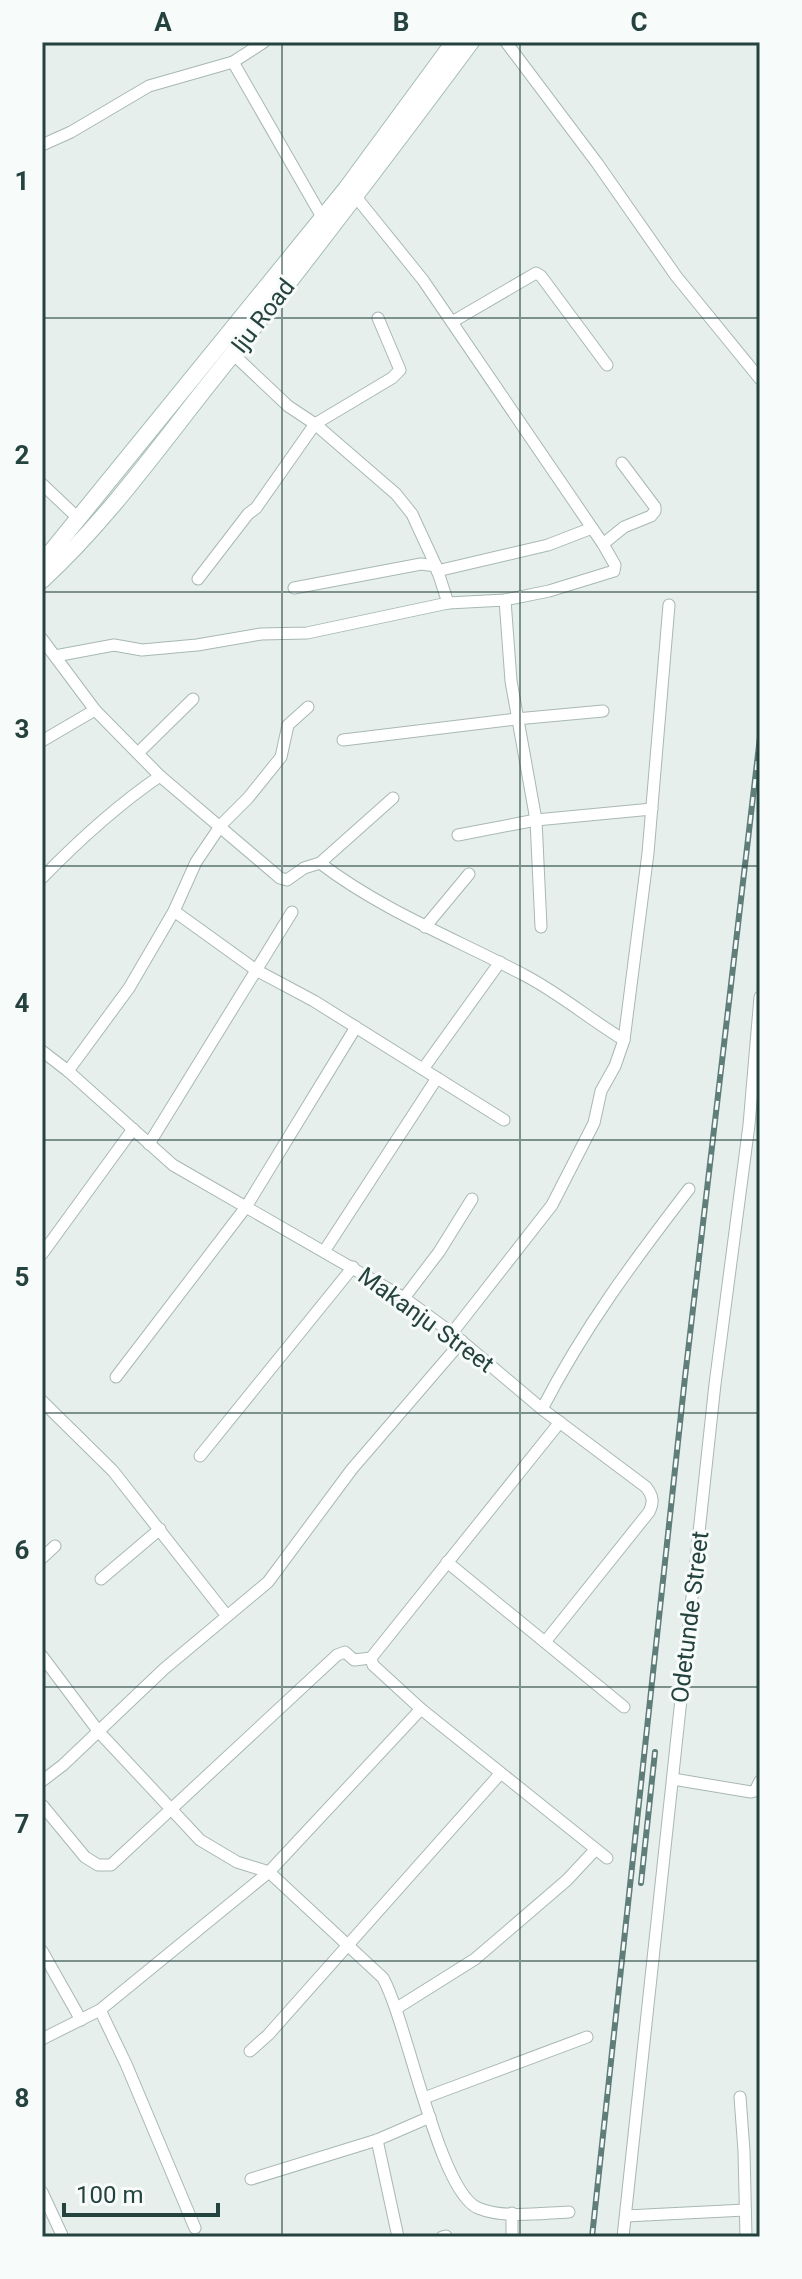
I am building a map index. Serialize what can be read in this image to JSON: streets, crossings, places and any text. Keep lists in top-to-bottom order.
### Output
{
  "streets": {
    "main road": ["Iju Road"],
    "street": ["Makanju Street", "Odetunde Street"]
  },
  "scale_bar": "100 m",
  "grid": {
    "columns": ["A", "B", "C"],
    "rows": [
      "1",
      "2",
      "3",
      "4",
      "5",
      "6",
      "7",
      "8"
    ]
  }
}
